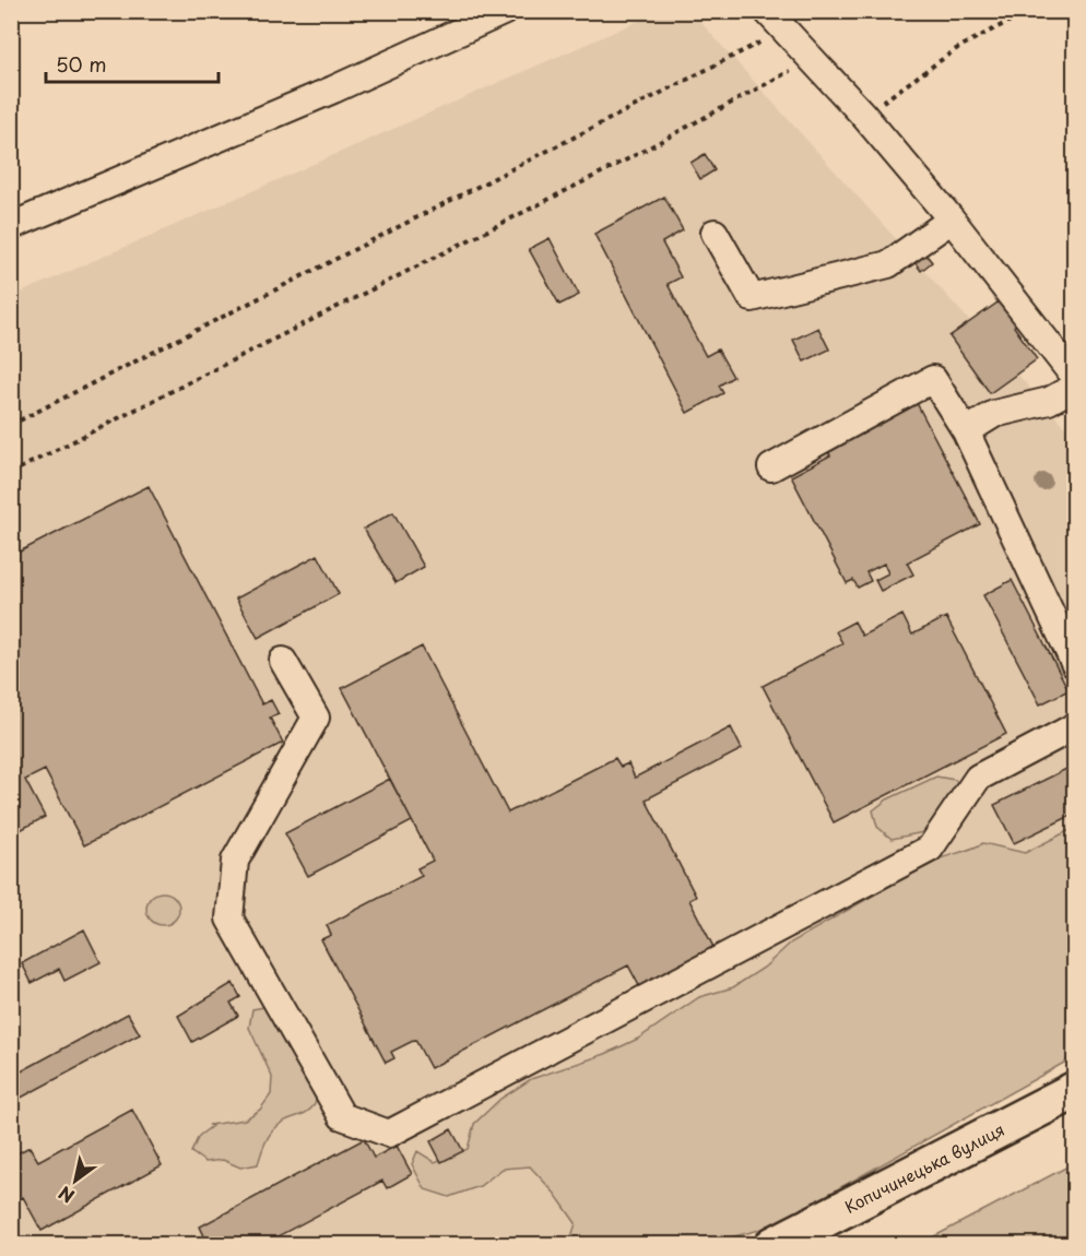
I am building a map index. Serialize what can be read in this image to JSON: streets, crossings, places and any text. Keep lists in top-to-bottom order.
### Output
{
  "streets": {
    "highway": ["Копичинецька вулиця"]
  },
  "scale_bar": "50 m",
  "north": "bottom left"
}
